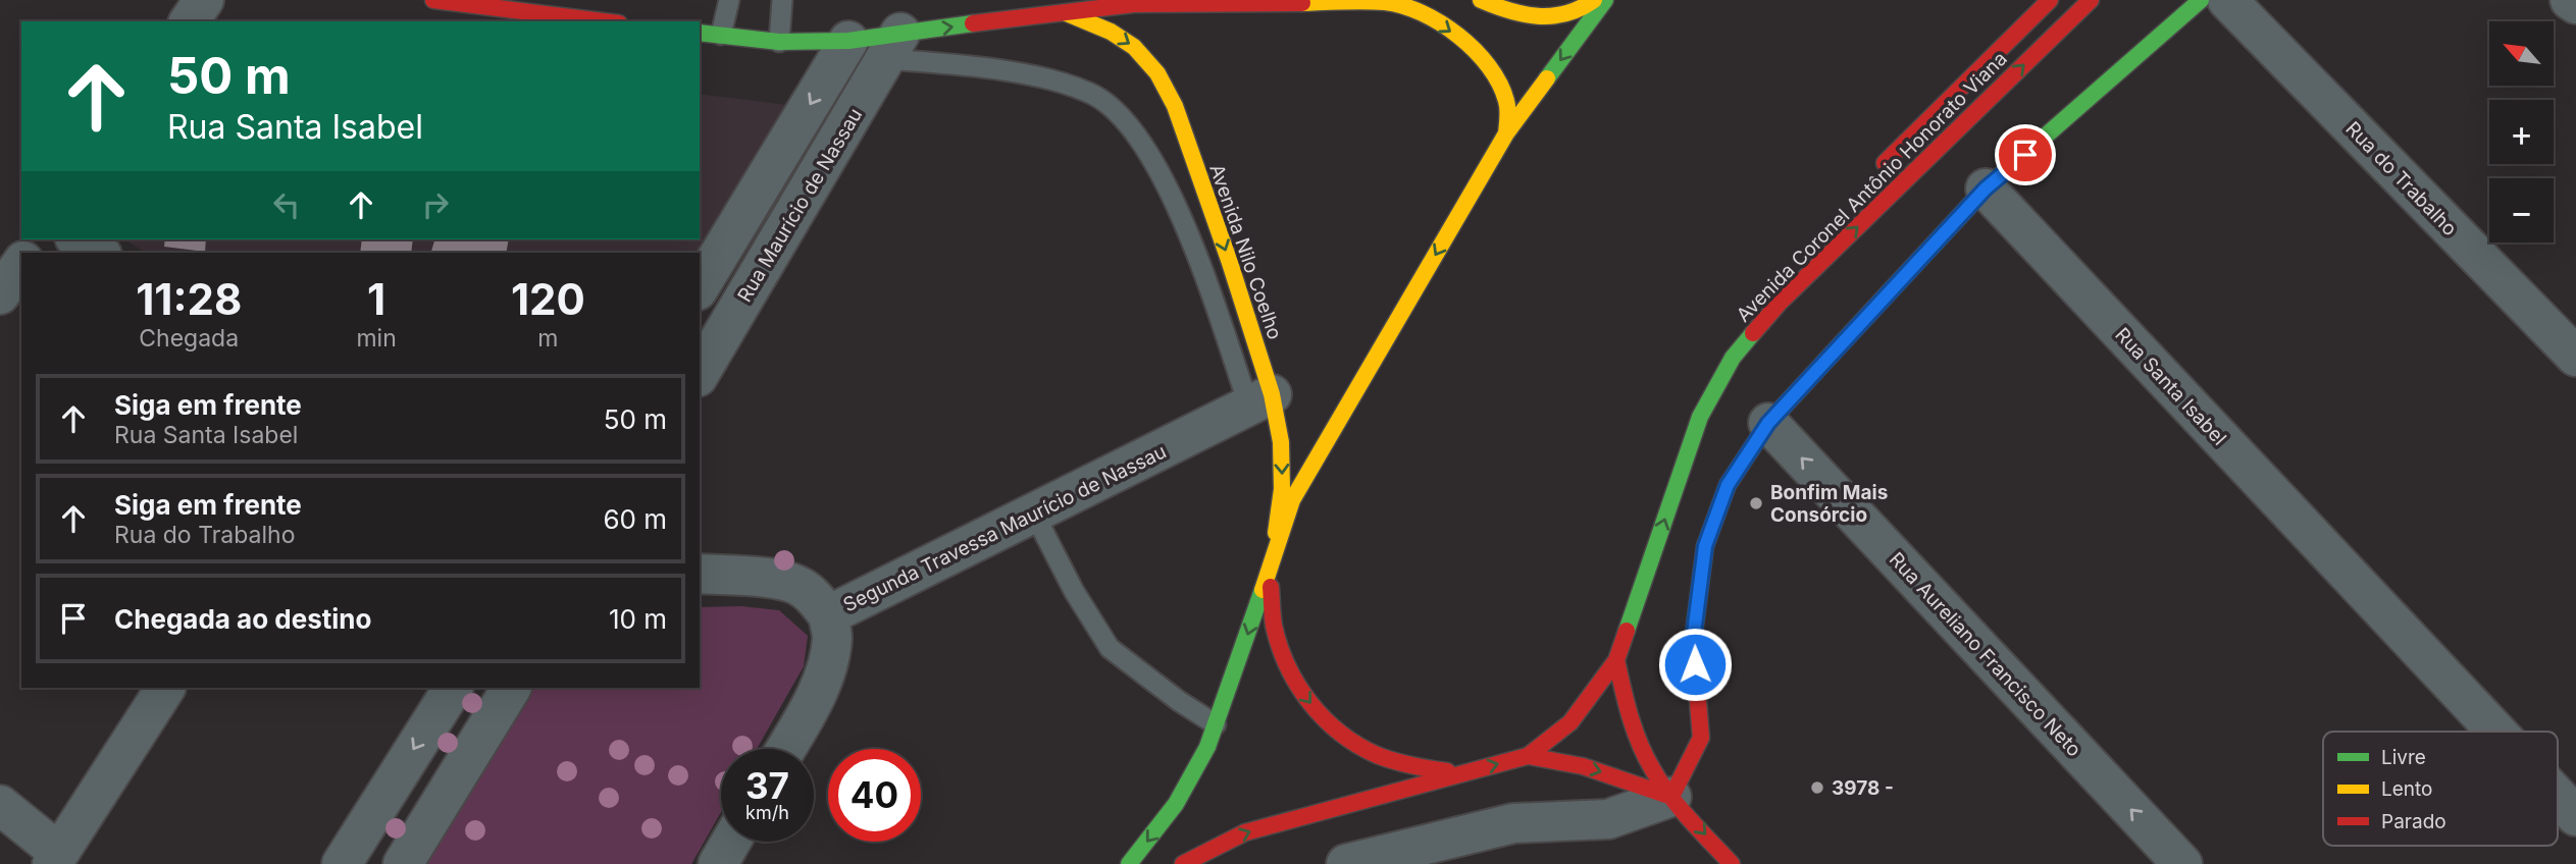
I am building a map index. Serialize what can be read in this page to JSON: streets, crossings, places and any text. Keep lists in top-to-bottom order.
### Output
{
  "streets": {
    "main road": ["Avenida Coronel Antônio Honorato Viana", "Avenida Nilo Coelho"],
    "street": [
      "Rua do Trabalho",
      "Rua Maurício de Nassau",
      "Rua Santa Isabel",
      "Segunda Travessa Maurício de Nassau",
      "Rua Aureliano Francisco Neto"
    ]
  },
  "crossings": [
    ["Avenida Nilo Coelho", "Segunda Travessa Maurício de Nassau"]
  ],
  "one_way": ["Avenida Nilo Coelho", "Rua Aureliano Francisco Neto"],
  "places": ["Bonfim Mais Consórcio", "3978 -"],
  "legend": ["Livre", "Lento", "Parado"],
  "north": "top left",
  "page": {
    "map_buttons": ["+", "−"],
    "turn": ["50 m", "Rua Santa Isabel"],
    "eta": [
      "11:28",
      "Chegada",
      "1",
      "min",
      "120",
      "m"
    ],
    "list": [
      {
        "name": "Siga em frente",
        "note": "Rua Santa Isabel",
        "value": "50 m"
      },
      {
        "name": "Siga em frente",
        "note": "Rua do Trabalho",
        "value": "60 m"
      },
      {
        "name": "Chegada ao destino",
        "value": "10 m"
      }
    ],
    "speed": "37 km/h",
    "limit": "40"
  }
}
